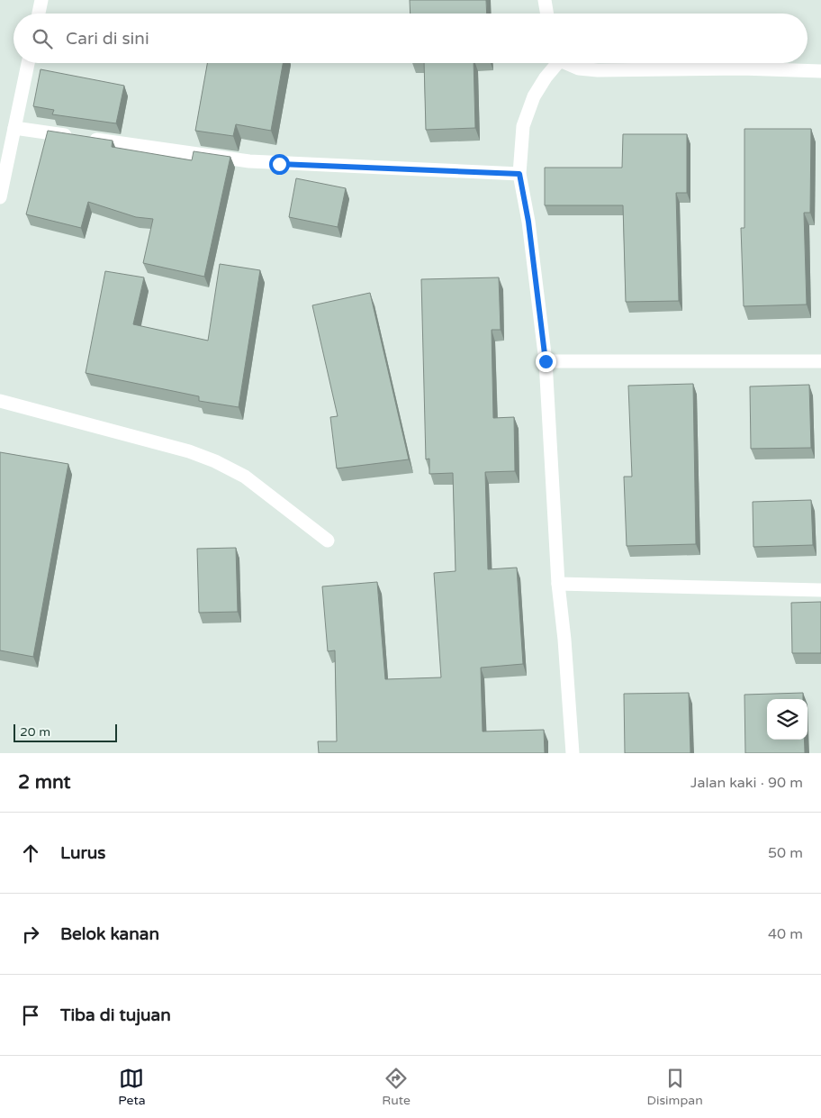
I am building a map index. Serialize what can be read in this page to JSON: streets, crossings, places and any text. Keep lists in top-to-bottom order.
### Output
{
  "scale_bar": "20 m",
  "page": {
    "search": "Cari di sini",
    "scale": "20 m",
    "heading": ["2 mnt", "Jalan kaki · 90 m"],
    "list": [
      ["Lurus", "50 m"],
      ["Belok kanan", "40 m"],
      "Tiba di tujuan"
    ],
    "nav": ["Peta", "Rute", "Disimpan"]
  }
}
